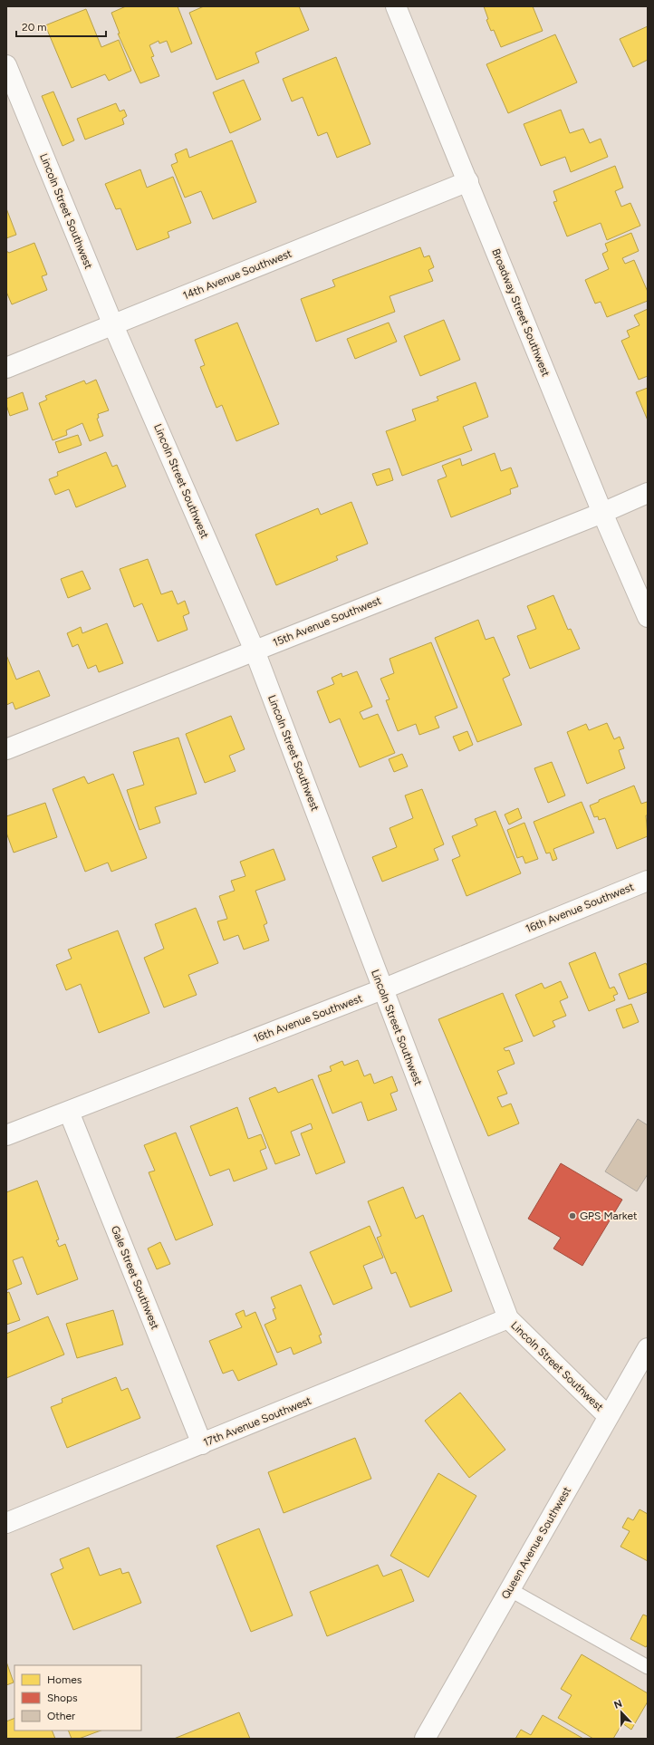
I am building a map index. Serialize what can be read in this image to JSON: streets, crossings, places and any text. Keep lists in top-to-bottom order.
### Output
{
  "streets": {
    "street": [
      "Lincoln Street Southwest",
      "14th Avenue Southwest",
      "Broadway Street Southwest",
      "15th Avenue Southwest",
      "16th Avenue Southwest",
      "Gale Street Southwest",
      "17th Avenue Southwest",
      "Queen Avenue Southwest"
    ]
  },
  "crossings": [
    ["Lincoln Street Southwest", "14th Avenue Southwest"],
    ["Lincoln Street Southwest", "15th Avenue Southwest"],
    ["Lincoln Street Southwest", "16th Avenue Southwest"],
    ["Lincoln Street Southwest", "17th Avenue Southwest"],
    ["Lincoln Street Southwest", "Queen Avenue Southwest"],
    ["14th Avenue Southwest", "Broadway Street Southwest"],
    ["Broadway Street Southwest", "15th Avenue Southwest"],
    ["16th Avenue Southwest", "Gale Street Southwest"],
    ["Gale Street Southwest", "17th Avenue Southwest"]
  ],
  "places": ["GPS Market"],
  "legend": ["Homes", "Shops", "Other"],
  "scale_bar": "20 m",
  "north": "top"
}
